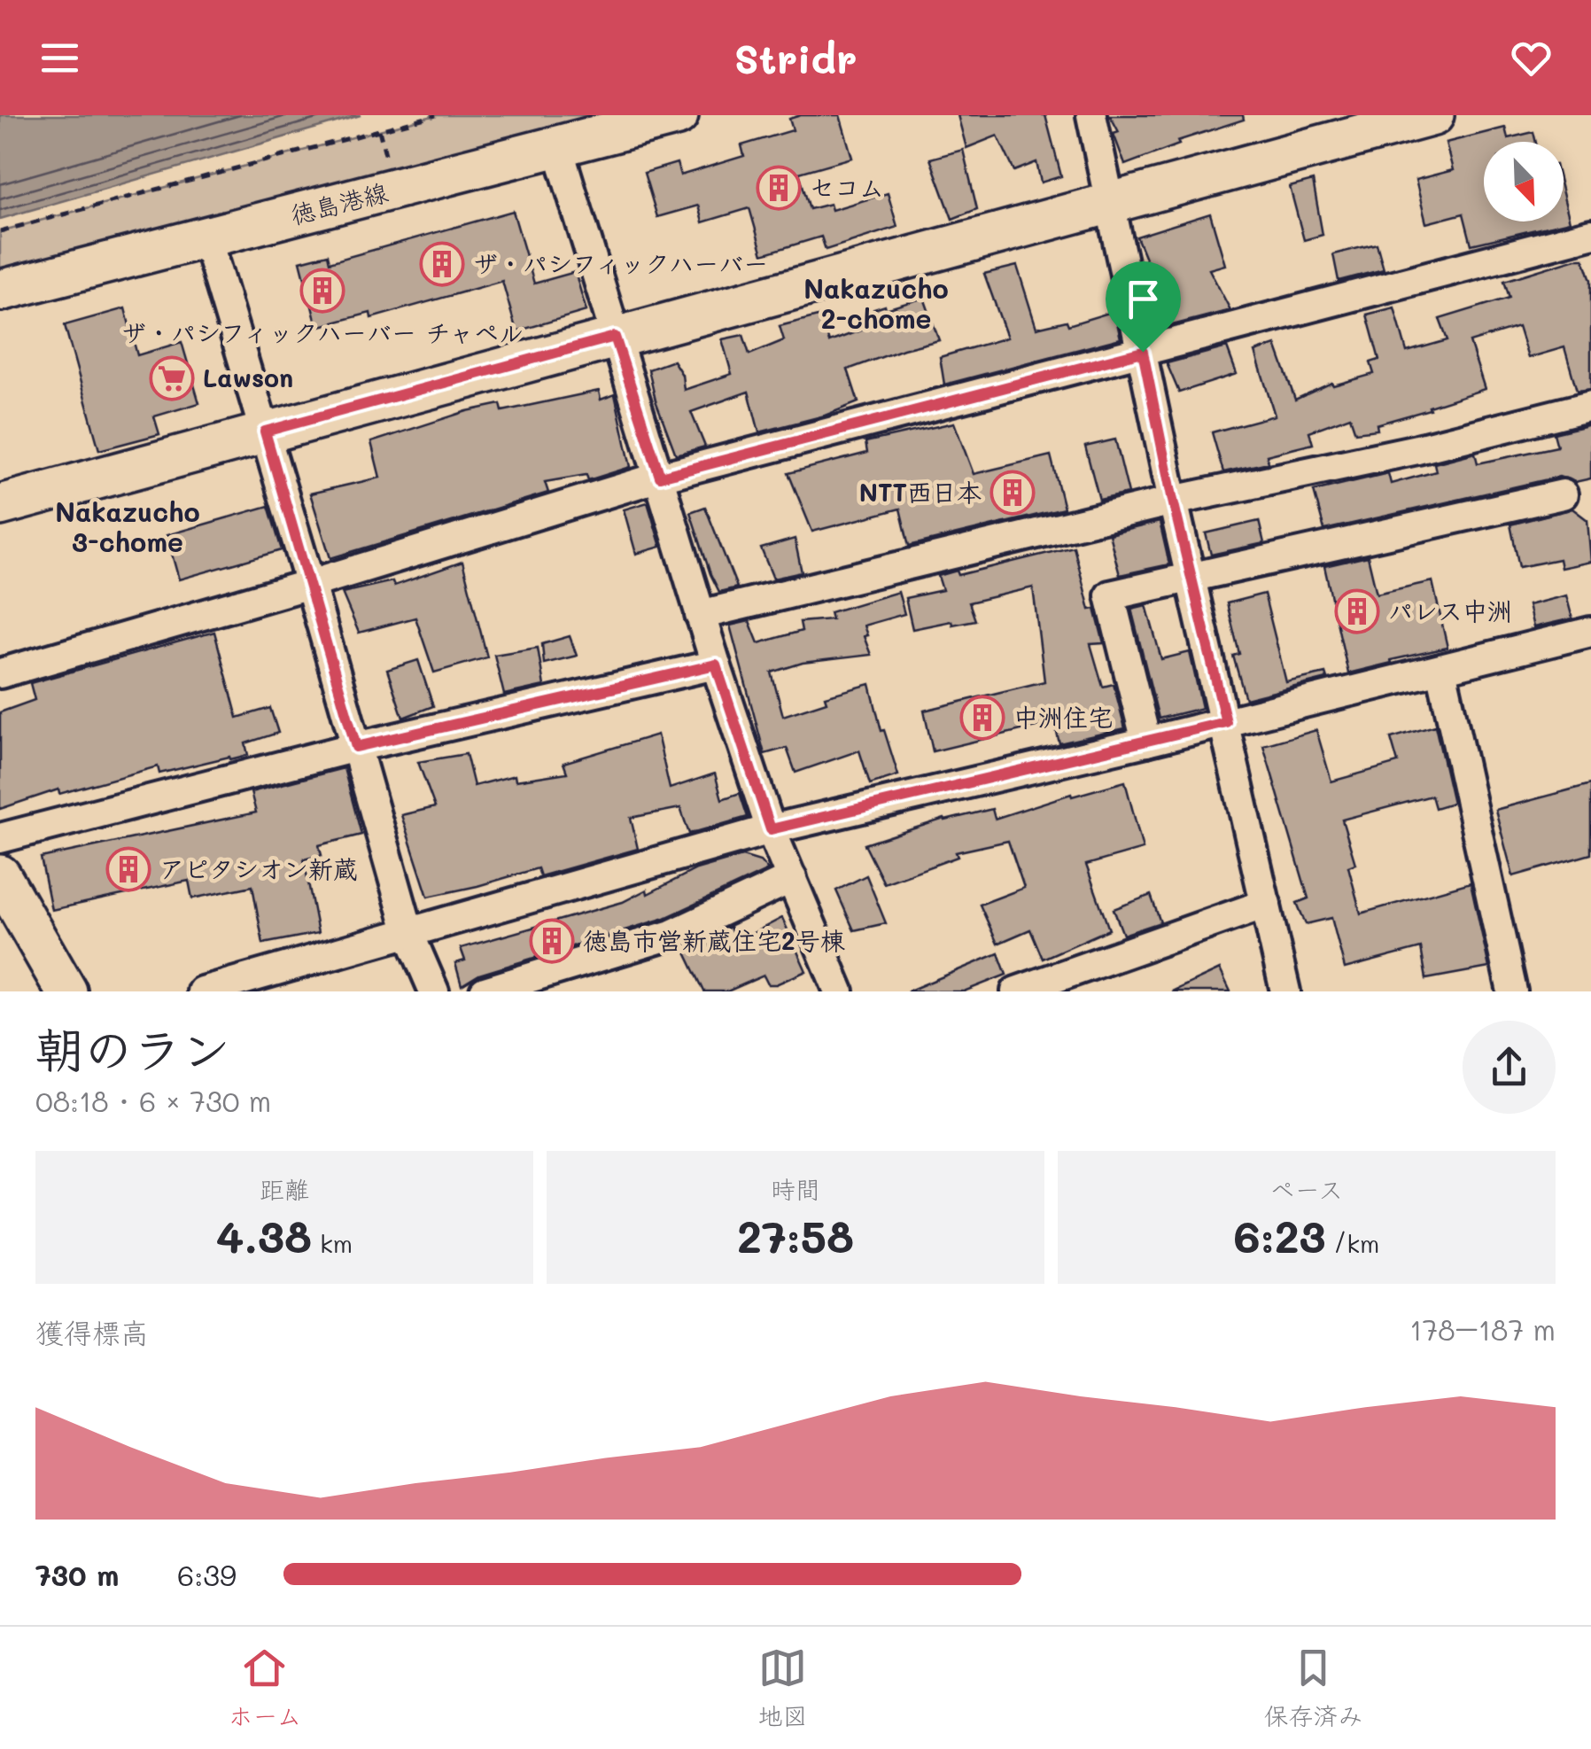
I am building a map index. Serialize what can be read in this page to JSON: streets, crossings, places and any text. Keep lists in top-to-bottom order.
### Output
{
  "streets": {
    "street": ["徳島港線"]
  },
  "districts": ["Nakazucho 2-chome", "Nakazucho 3-chome"],
  "places": {
    "building": [
      "セコム",
      "ザ・パシフィックハーバー",
      "ザ・パシフィックハーバー チャペル",
      "NTT西日本",
      "パレス中洲",
      "中洲住宅",
      "アピタシオン新蔵",
      "徳島市営新蔵住宅2号棟"
    ],
    "supermarket": ["Lawson"]
  },
  "north": "bottom right",
  "page": {
    "header": "Stridr",
    "heading": ["朝のラン", "08:18 · 6 × 730 m"],
    "stats": [
      ["距離", "4.38 km"],
      ["時間", "27:58"],
      ["ペース", "6:23 /km"]
    ],
    "chart": ["獲得標高", "178–187 m"],
    "list": [
      {
        "name": "730 m",
        "note": "6:39"
      }
    ],
    "tabs": ["ホーム", "地図", "保存済み"]
  }
}
